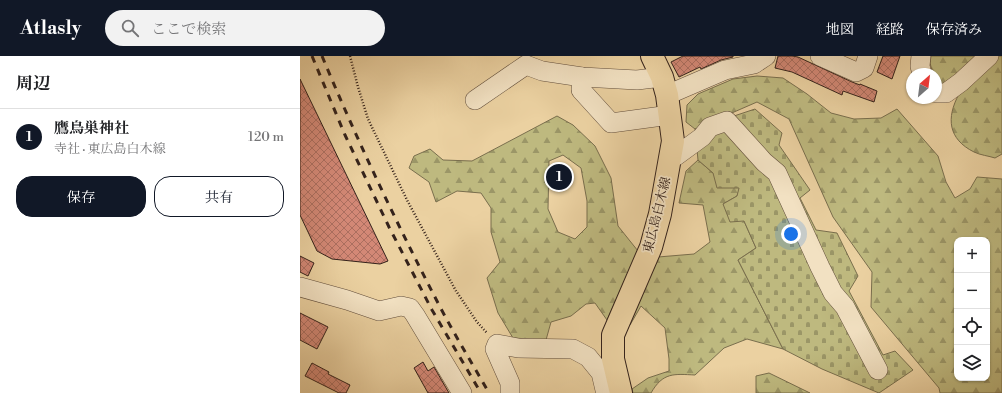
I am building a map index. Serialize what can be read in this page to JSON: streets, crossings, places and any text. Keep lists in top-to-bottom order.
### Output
{
  "streets": {
    "main road": ["東広島白木線"]
  },
  "north": "top right",
  "page": {
    "header": "Atlasly",
    "search": "ここで検索",
    "nav": ["地図", "経路", "保存済み"],
    "heading": "周辺",
    "list": [
      {
        "mark": "1",
        "name": "鷹鳥巣神社",
        "note": "寺社 · 東広島白木線",
        "value": "120 m"
      }
    ],
    "pins": "1",
    "buttons": ["保存", "共有"],
    "map_buttons": ["+", "−"]
  }
}
